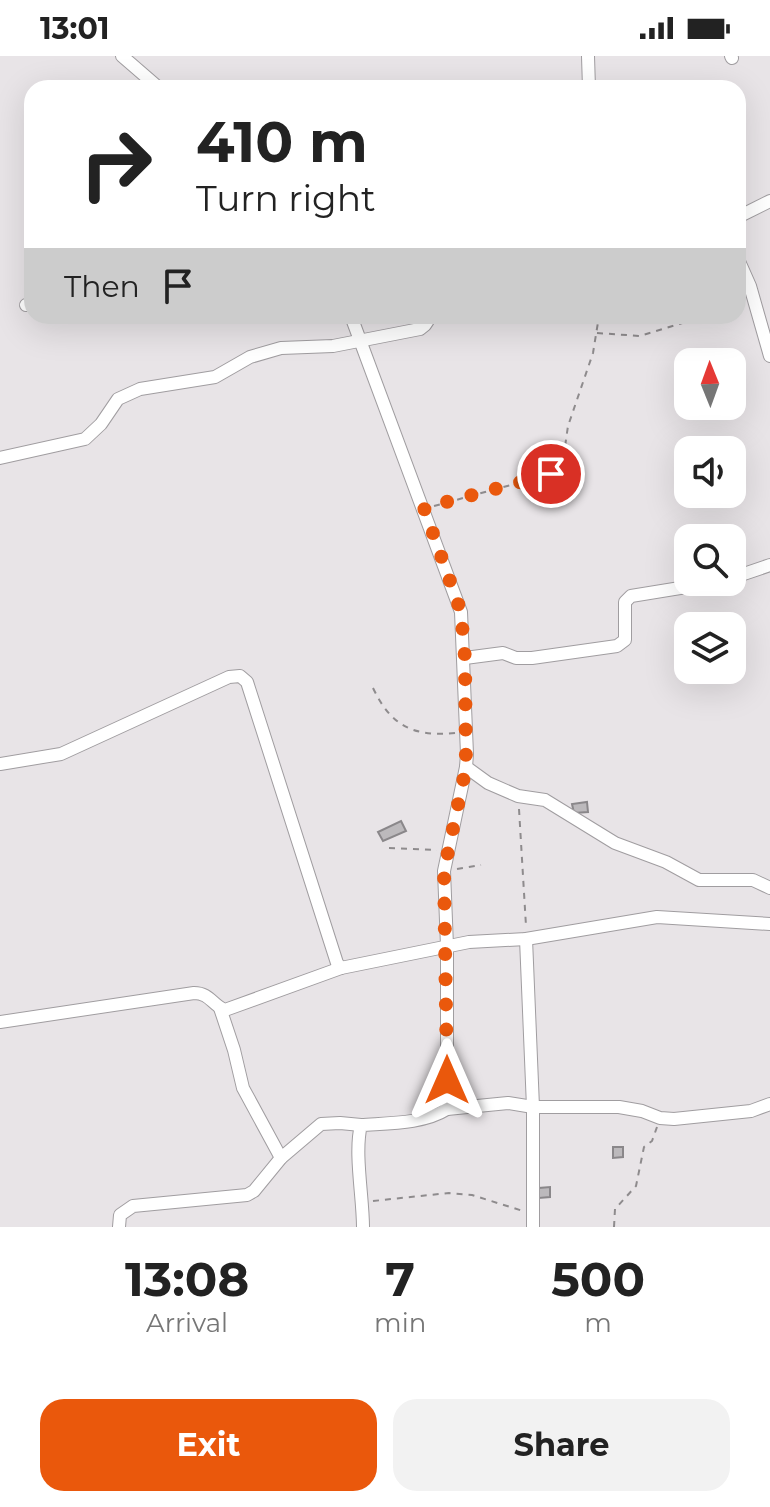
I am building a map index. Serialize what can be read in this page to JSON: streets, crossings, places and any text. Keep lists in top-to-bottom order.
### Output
{
  "north": "top",
  "page": {
    "status": "13:01",
    "turn": ["410 m", "Turn right"],
    "then": "Then",
    "eta": [
      "13:08",
      "Arrival",
      "7",
      "min",
      "500",
      "m"
    ],
    "buttons": ["Exit", "Share"]
  }
}
